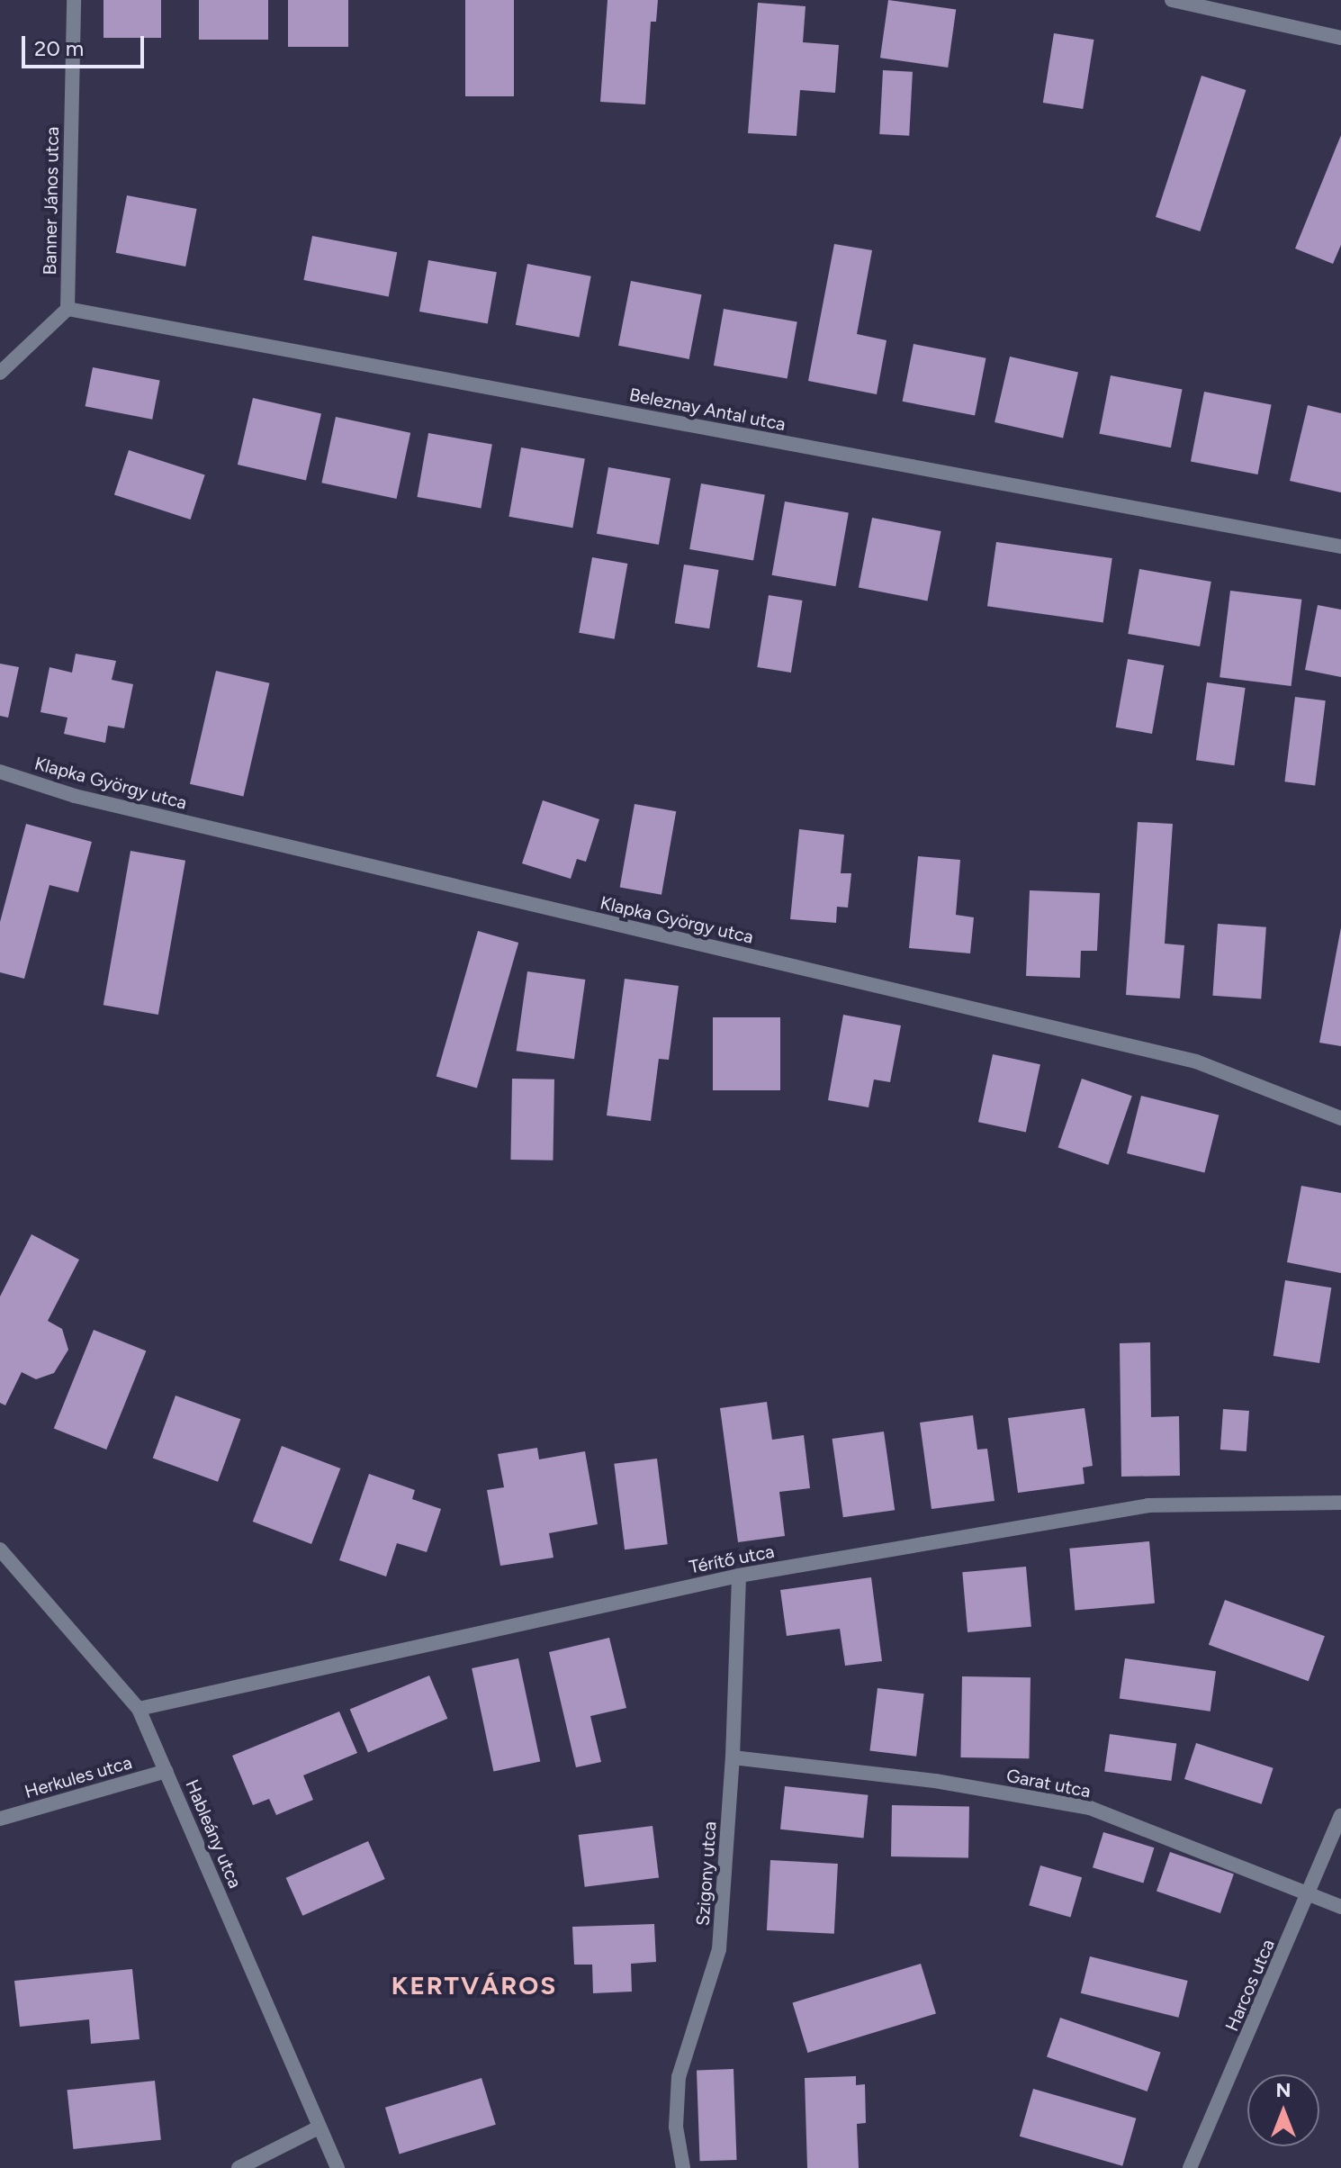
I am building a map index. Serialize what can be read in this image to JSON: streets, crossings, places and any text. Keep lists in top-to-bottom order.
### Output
{
  "streets": {
    "street": [
      "Banner János utca",
      "Beleznay Antal utca",
      "Klapka György utca",
      "Térítő utca",
      "Herkules utca",
      "Garat utca",
      "Hableány utca",
      "Szigony utca",
      "Harcos utca"
    ]
  },
  "crossings": [
    ["Banner János utca", "Beleznay Antal utca"],
    ["Térítő utca", "Hableány utca"],
    ["Térítő utca", "Szigony utca"],
    ["Herkules utca", "Hableány utca"],
    ["Garat utca", "Szigony utca"],
    ["Garat utca", "Harcos utca"]
  ],
  "districts": ["KERTVÁROS"],
  "scale_bar": "20 m",
  "north": "top"
}
